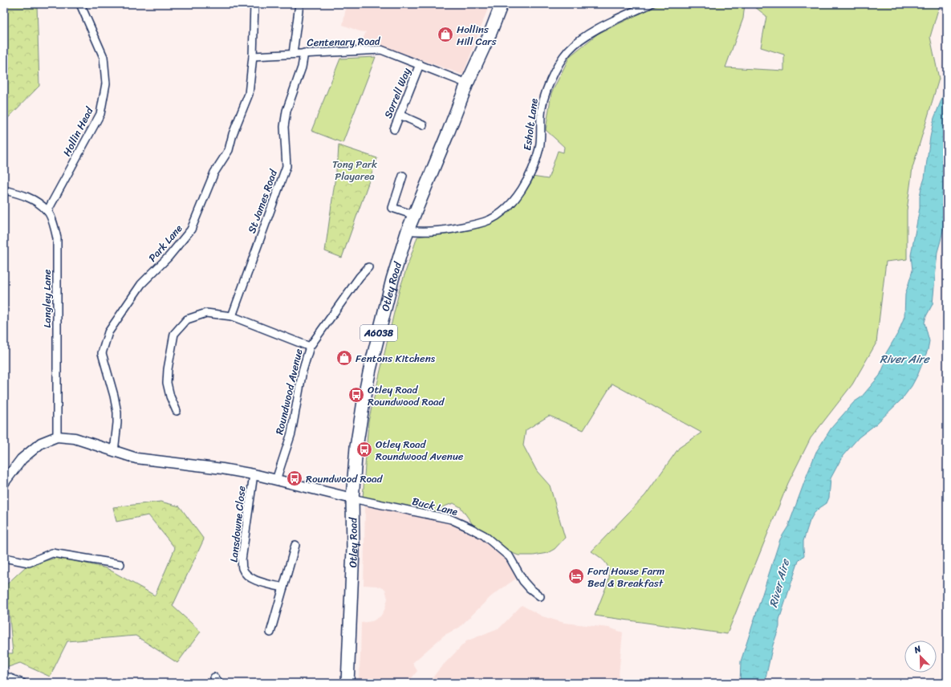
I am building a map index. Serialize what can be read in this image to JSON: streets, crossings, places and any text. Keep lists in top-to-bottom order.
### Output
{
  "streets": {
    "main road": ["Otley Road", "A6038"],
    "street": [
      "Centenary Road",
      "Sorrell Way",
      "Esholt Lane",
      "Hollin Head",
      "St James Road",
      "Park Lane",
      "Langley Lane",
      "Roundwood Avenue",
      "Buck Lane",
      "Lansdowne Close"
    ]
  },
  "crossings": [
    ["Centenary Road", "Sorrell Way"],
    ["Centenary Road", "St James Road"],
    ["Centenary Road", "Park Lane"],
    ["Centenary Road", "Otley Road"],
    ["Esholt Lane", "Otley Road"],
    ["Hollin Head", "Langley Lane"],
    ["Otley Road", "Buck Lane"]
  ],
  "water": ["River Aire"],
  "parks": ["Tong Park Playarea"],
  "places": {
    "shop": ["Hollins Hill Cars", "Fentons Kitchens"],
    "bus stop": ["Otley Road Roundwood Road", "Otley Road Roundwood Avenue", "Roundwood Road"],
    "hotel": ["Ford House Farm Bed & Breakfast"]
  },
  "north": "top left"
}
